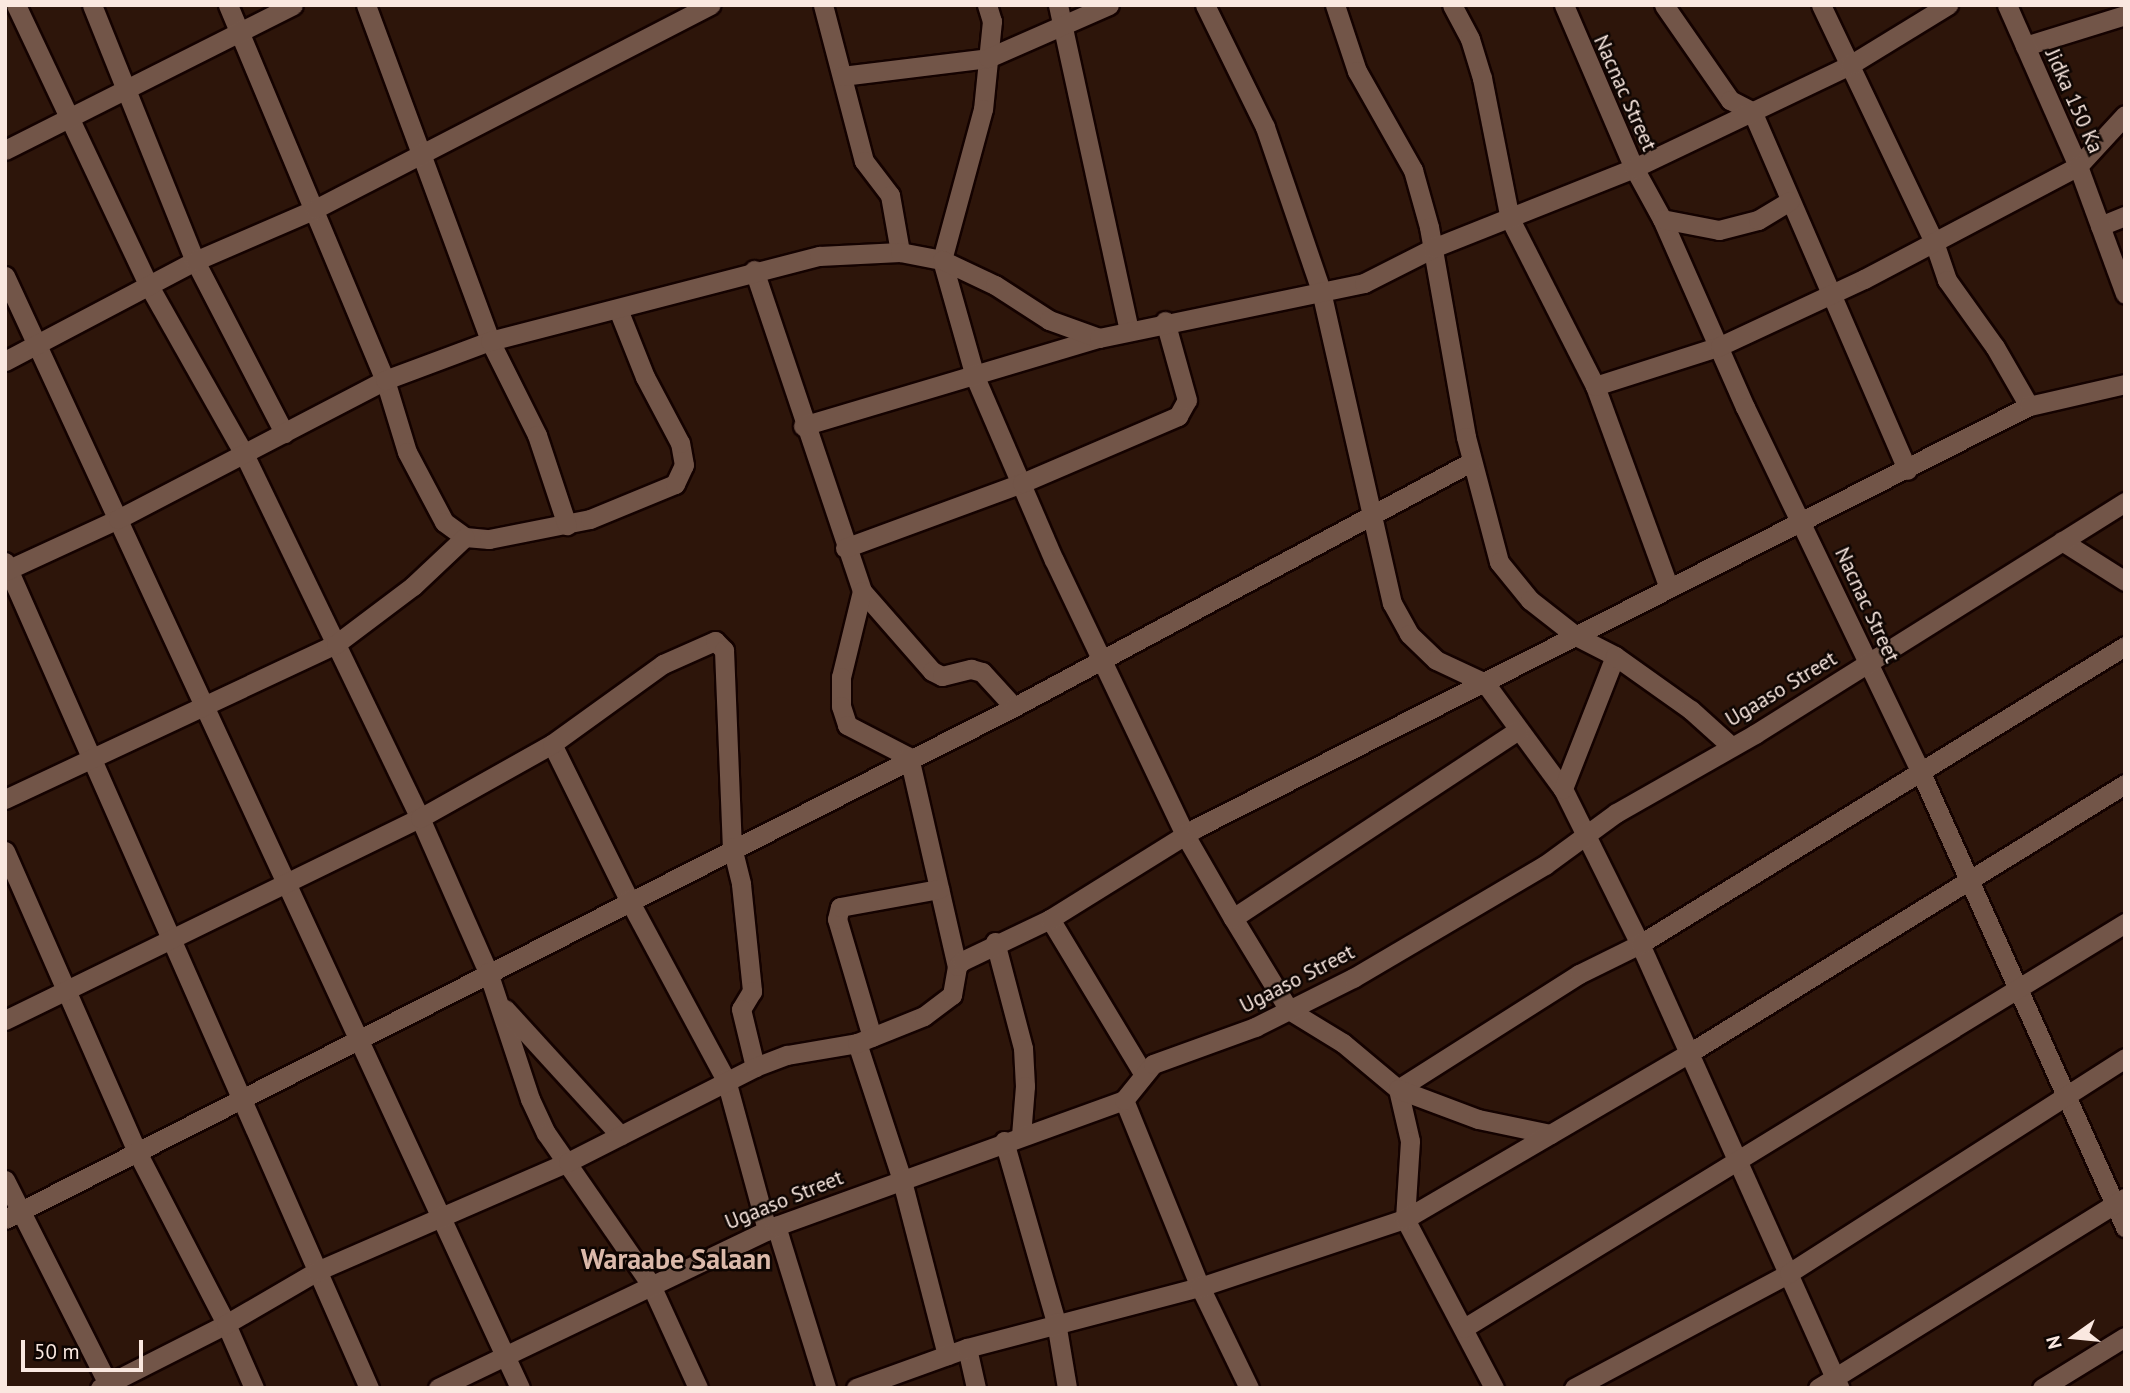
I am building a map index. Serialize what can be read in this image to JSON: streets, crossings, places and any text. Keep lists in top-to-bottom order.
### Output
{
  "streets": {
    "street": ["Nacnac Street", "Jidka 150 Ka", "Ugaaso Street"]
  },
  "crossings": [
    ["Nacnac Street", "Ugaaso Street"]
  ],
  "districts": ["Waraabe Salaan"],
  "scale_bar": "50 m",
  "north": "left"
}
